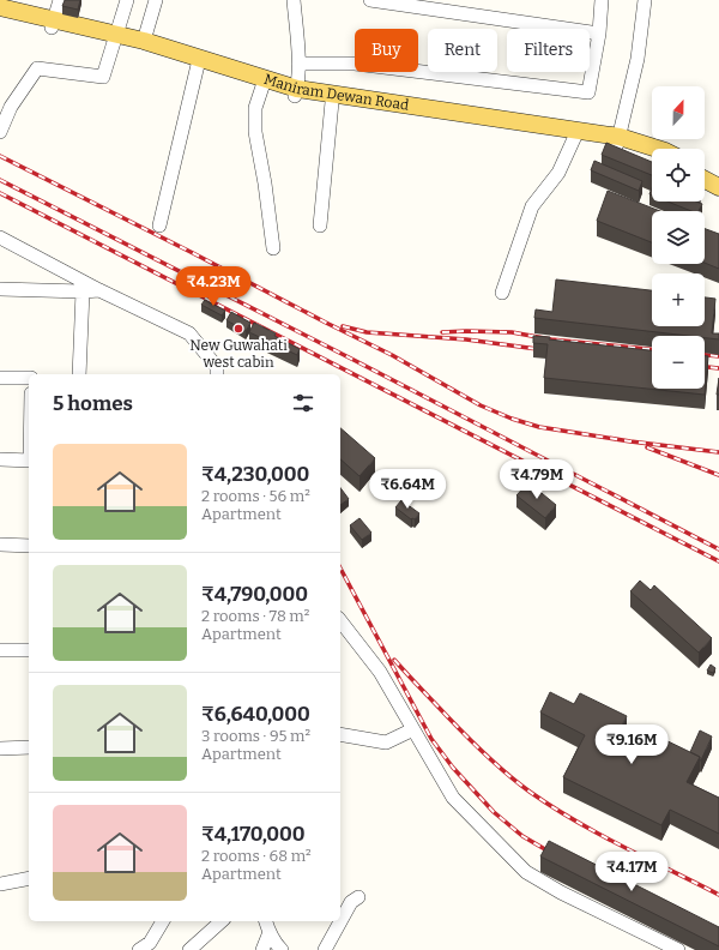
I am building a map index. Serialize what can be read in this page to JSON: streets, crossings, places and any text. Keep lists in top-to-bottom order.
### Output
{
  "streets": {
    "main road": ["Maniram Dewan Road"]
  },
  "places": ["New Guwahati west cabin"],
  "north": "top",
  "page": {
    "chip": ["Buy", "Rent", "Filters"],
    "map_buttons": ["+", "−"],
    "price": [
      "₹4.23M",
      "₹4.79M",
      "₹6.64M",
      "₹9.16M",
      "₹4.17M"
    ],
    "heading": "5 homes",
    "list": [
      {
        "name": "₹4,230,000",
        "note": "2 rooms · 56 m² · Apartment"
      },
      {
        "name": "₹4,790,000",
        "note": "2 rooms · 78 m² · Apartment"
      },
      {
        "name": "₹6,640,000",
        "note": "3 rooms · 95 m² · Apartment"
      },
      {
        "name": "₹4,170,000",
        "note": "2 rooms · 68 m² · Apartment"
      }
    ]
  }
}
